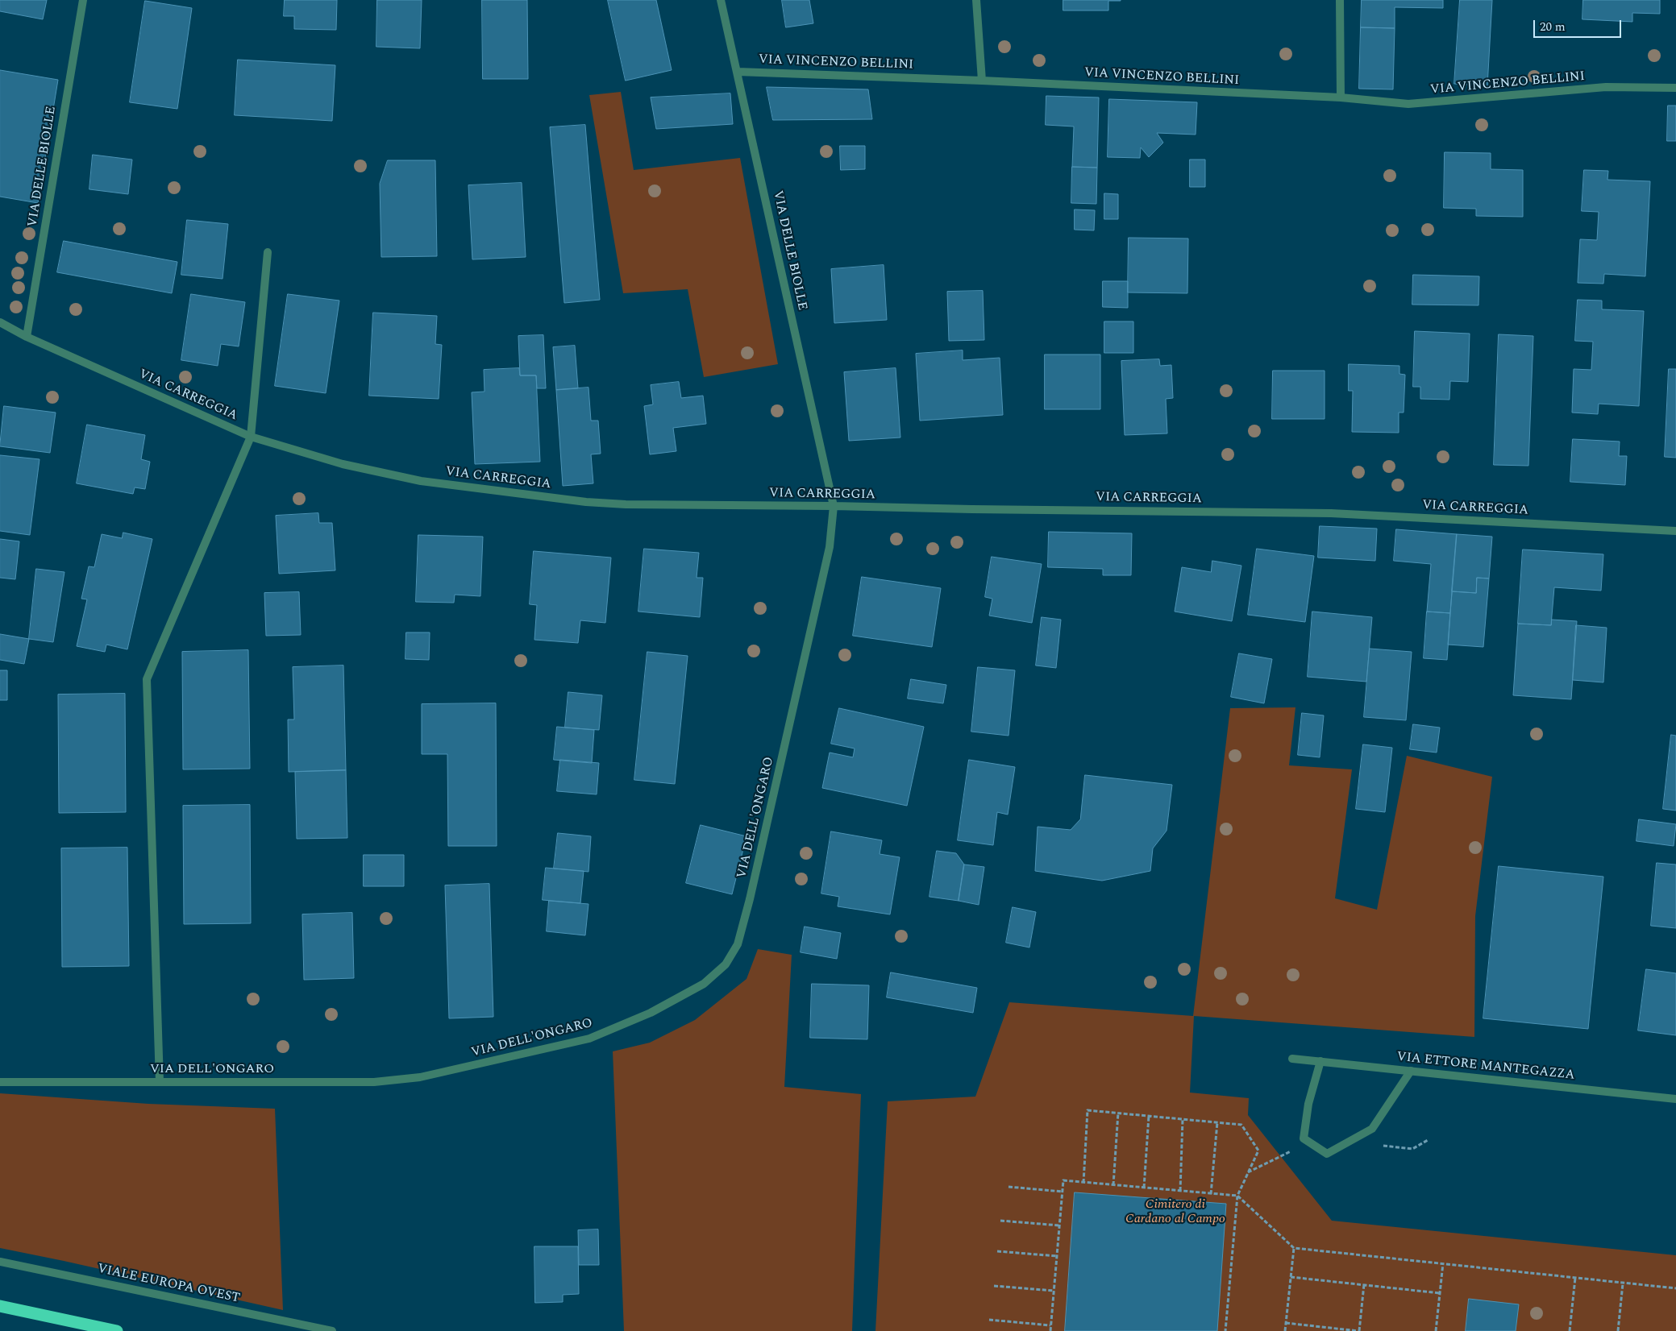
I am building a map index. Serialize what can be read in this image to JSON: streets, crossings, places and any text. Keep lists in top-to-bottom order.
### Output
{
  "streets": {
    "street": [
      "VIA VINCENZO BELLINI",
      "VIA DELLE BIOLLE",
      "VIA CARREGGIA",
      "VIA DELL'ONGARO",
      "VIA ETTORE MANTEGAZZA",
      "VIALE EUROPA OVEST"
    ]
  },
  "crossings": [
    ["VIA VINCENZO BELLINI", "VIA DELLE BIOLLE"],
    ["VIA DELLE BIOLLE", "VIA CARREGGIA"],
    ["VIA DELLE BIOLLE", "VIA DELL'ONGARO"],
    ["VIA CARREGGIA", "VIA DELL'ONGARO"]
  ],
  "parks": ["Cimitero di Cardano al Campo"],
  "scale_bar": "20 m"
}
